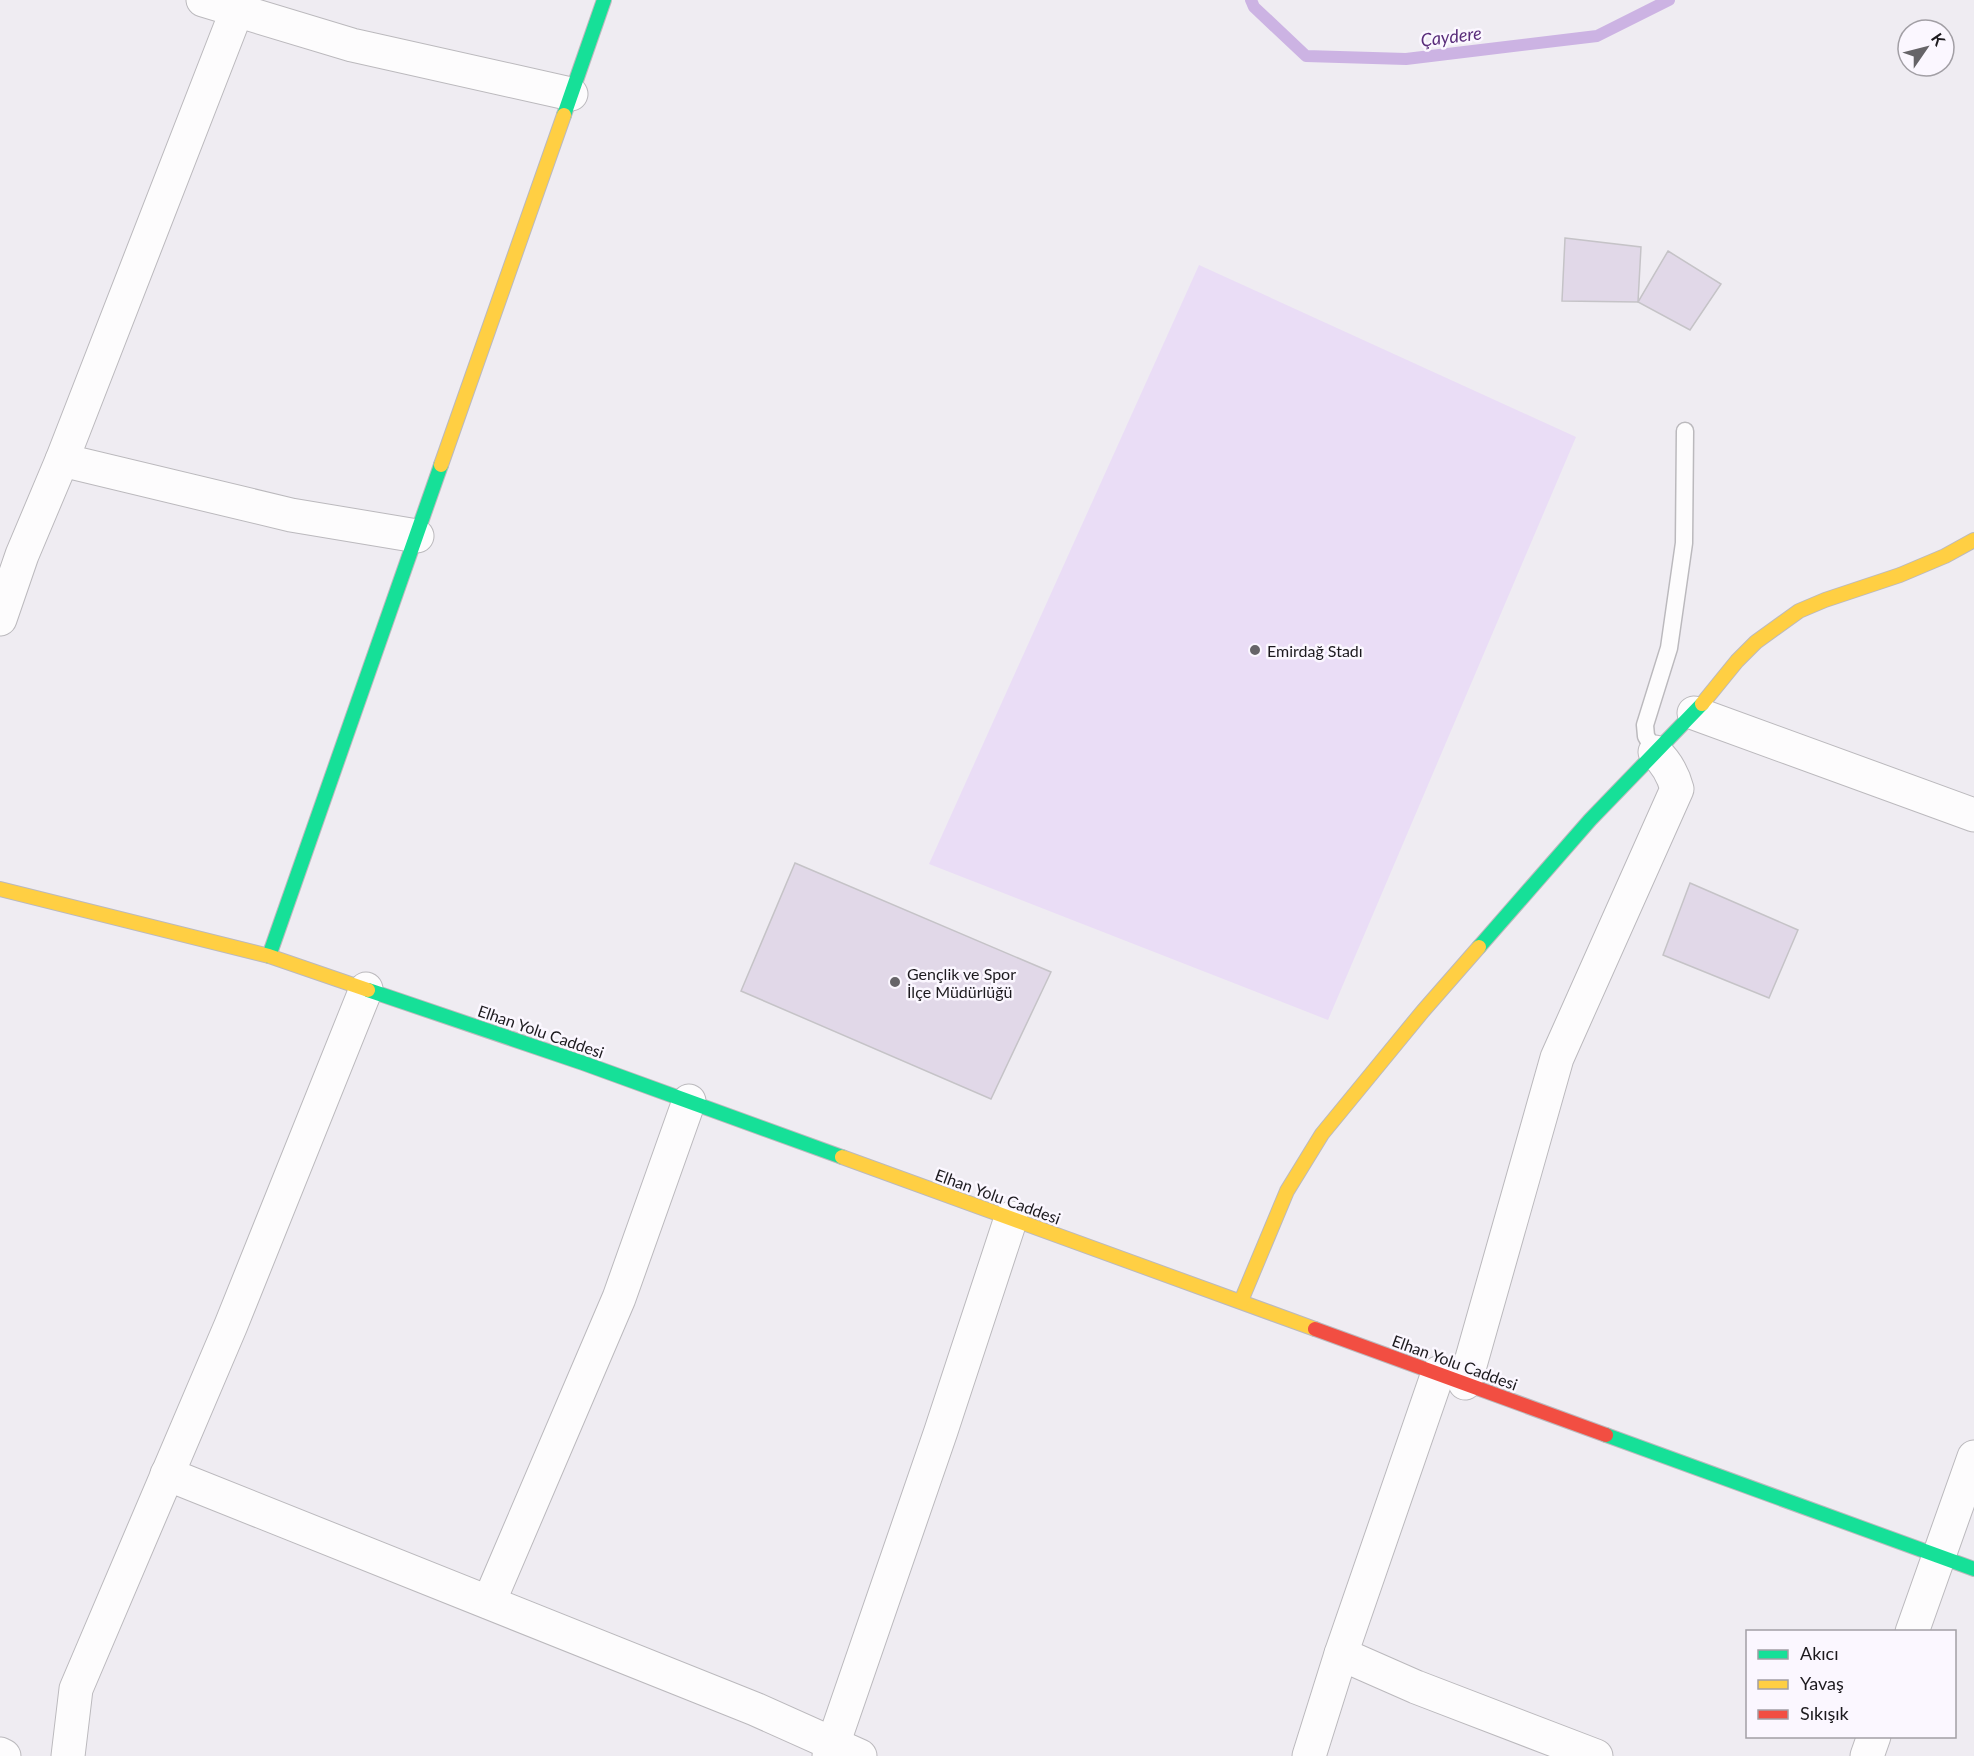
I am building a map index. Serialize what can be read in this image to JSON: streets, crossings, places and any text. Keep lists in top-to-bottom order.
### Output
{
  "streets": {
    "street": ["Elhan Yolu Caddesi"]
  },
  "water": ["Çaydere"],
  "places": ["Emirdağ Stadı", "Gençlik ve Spor İlçe Müdürlüğü"],
  "legend": ["Akıcı", "Yavaş", "Sıkışık"],
  "north": "top right"
}
